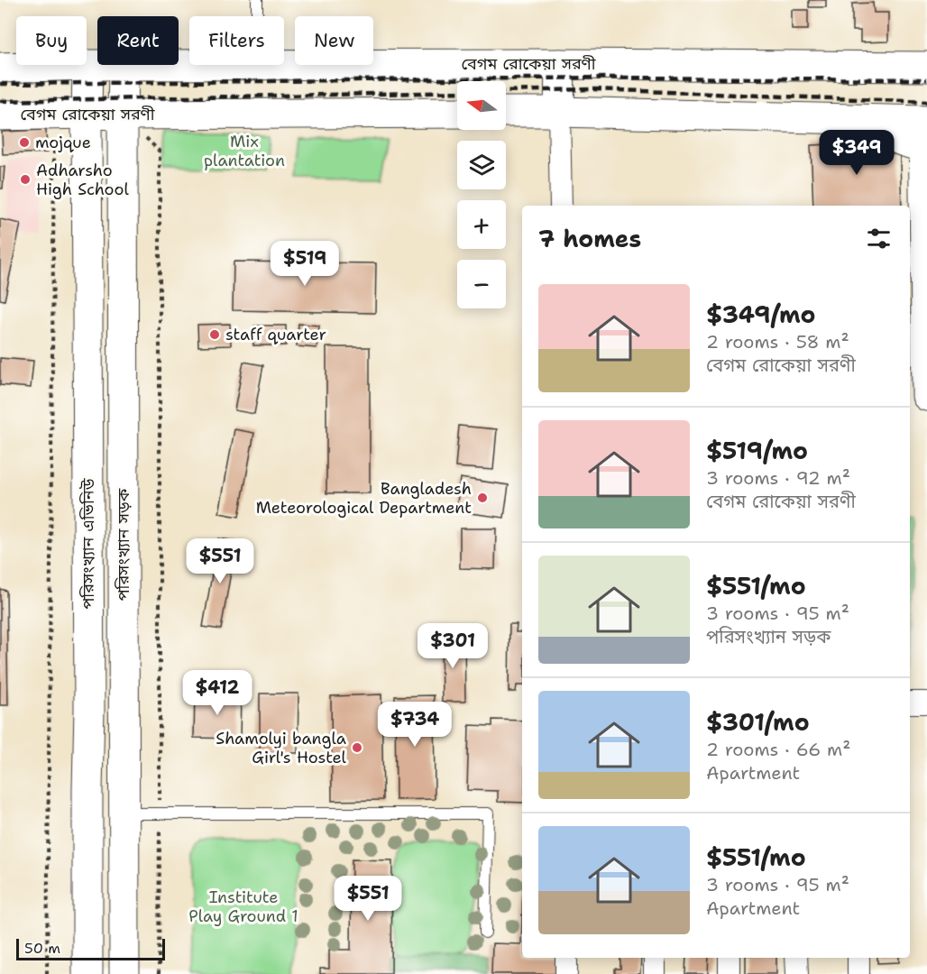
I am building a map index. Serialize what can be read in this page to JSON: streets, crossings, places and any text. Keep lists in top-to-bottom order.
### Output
{
  "streets": {
    "main road": ["বেগম রোকেয়া সরণী", "পরিসংখ্যান এভিনিউ", "পরিসংখ্যান সড়ক"]
  },
  "crossings": [
    ["বেগম রোকেয়া সরণী", "পরিসংখ্যান এভিনিউ"],
    ["বেগম রোকেয়া সরণী", "পরিসংখ্যান সড়ক"]
  ],
  "parks": ["Mix plantation", "Institute Play Ground 1"],
  "places": [
    "mojque",
    "Adharsho High School",
    "staff quarter",
    "Bangladesh Meteorological Department",
    "Shamolyi bangla Girl's Hostel"
  ],
  "scale_bar": "50 m",
  "north": "left",
  "page": {
    "chip": [
      "Buy",
      "Rent",
      "Filters",
      "New"
    ],
    "map_buttons": ["+", "−"],
    "price": [
      "$349",
      "$519",
      "$551",
      "$301",
      "$412",
      "$734",
      "$551"
    ],
    "heading": "7 homes",
    "list": [
      {
        "name": "$349/mo",
        "note": "2 rooms · 58 m² · বেগম রোকেয়া সরণী"
      },
      {
        "name": "$519/mo",
        "note": "3 rooms · 92 m² · বেগম রোকেয়া সরণী"
      },
      {
        "name": "$551/mo",
        "note": "3 rooms · 95 m² · পরিসংখ্যান সড়ক"
      },
      {
        "name": "$301/mo",
        "note": "2 rooms · 66 m² · Apartment"
      },
      {
        "name": "$551/mo",
        "note": "3 rooms · 95 m² · Apartment"
      }
    ],
    "scale": "50 m"
  }
}
